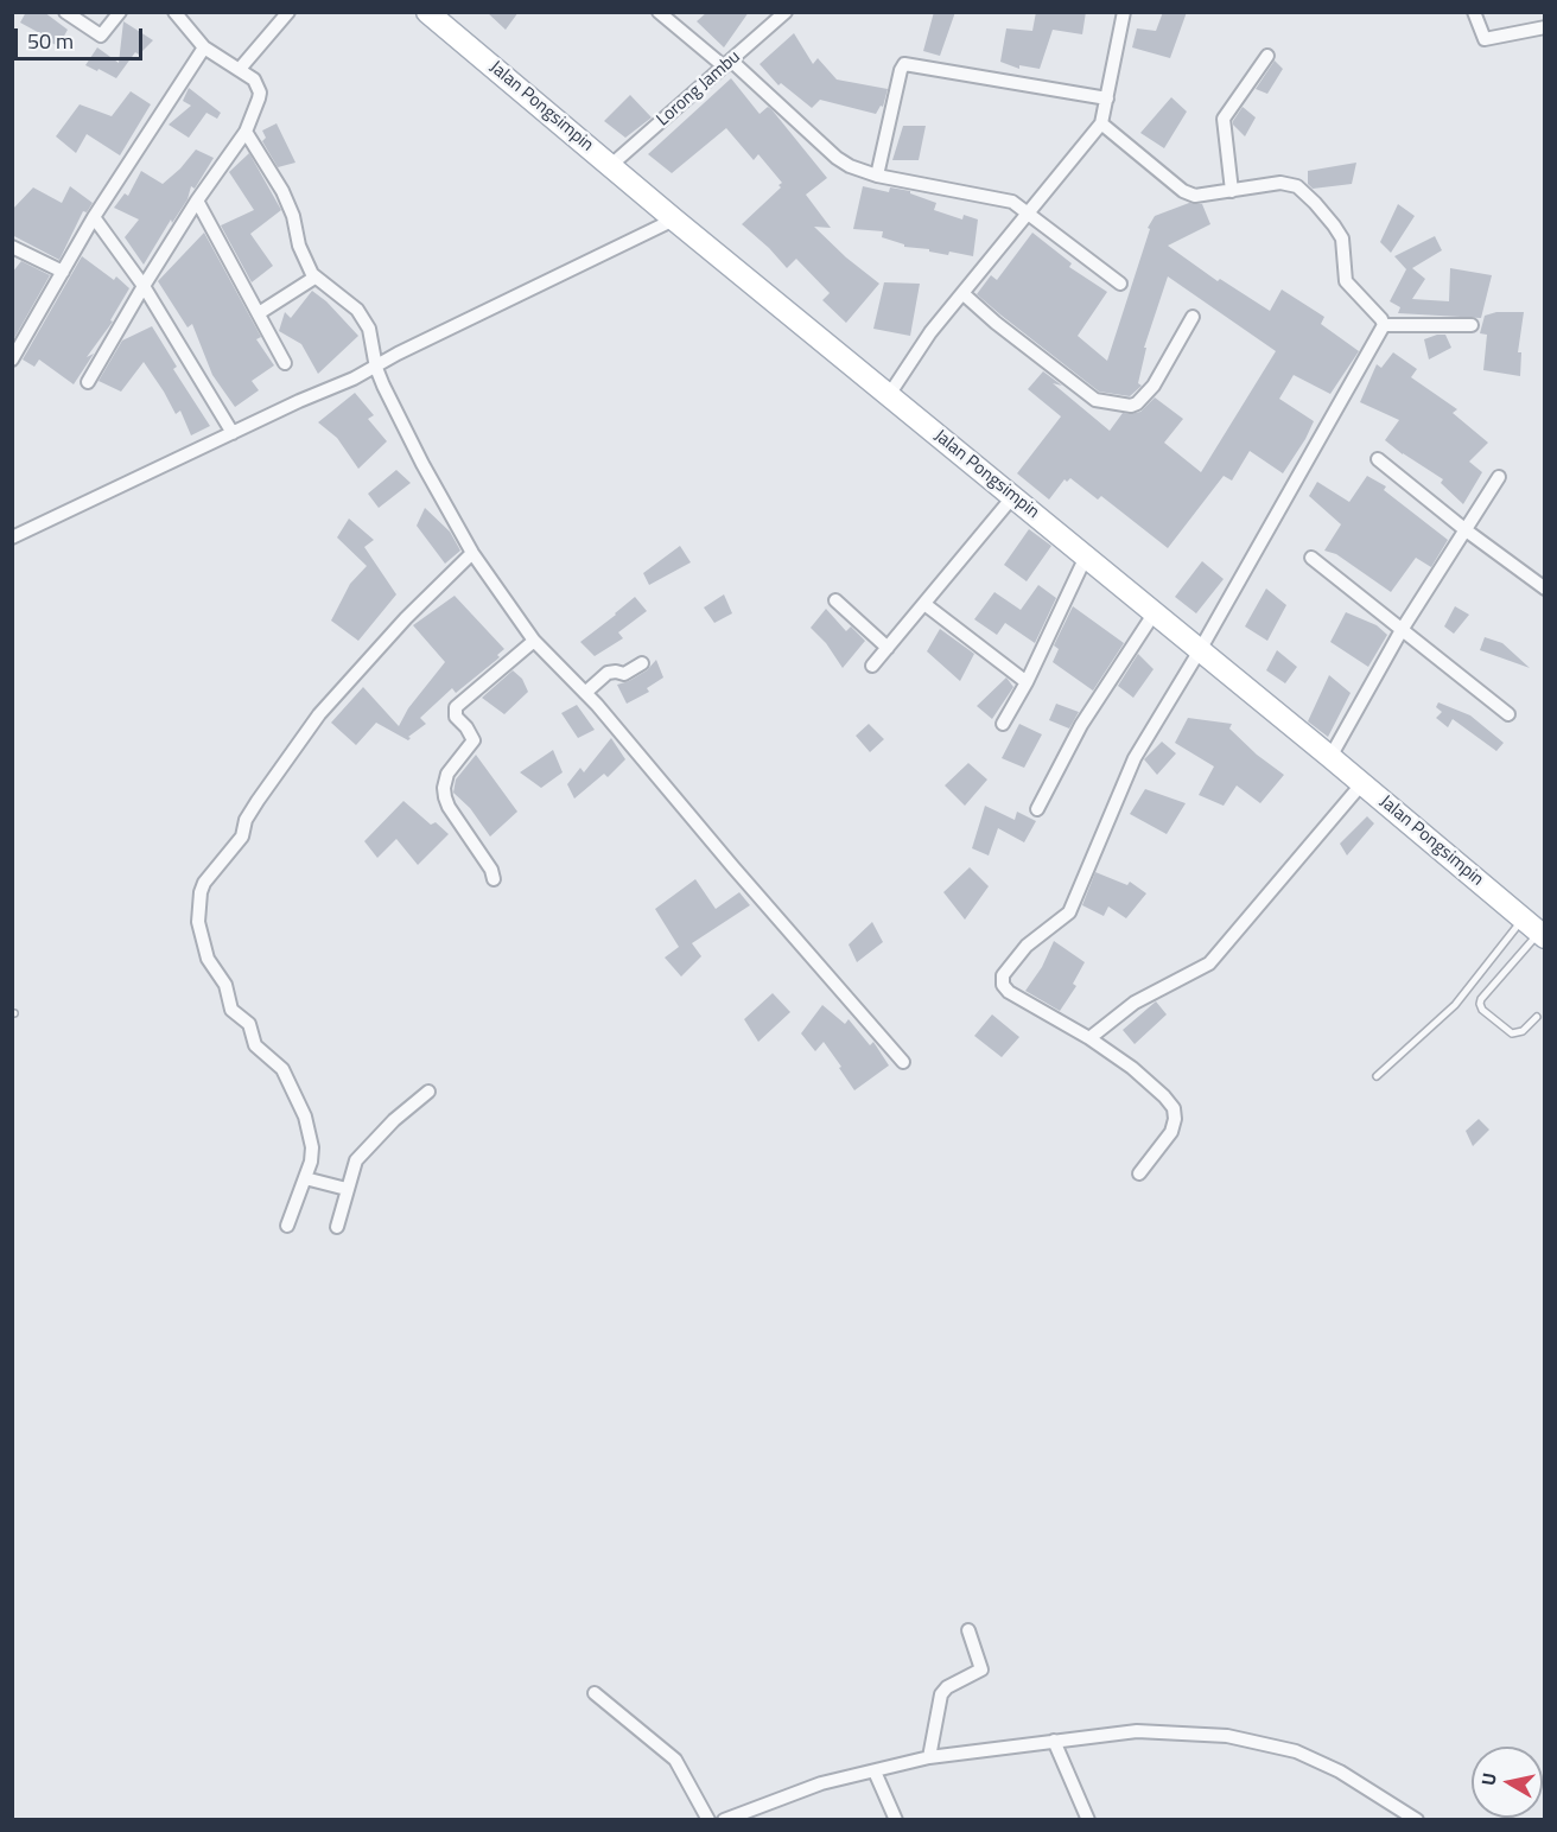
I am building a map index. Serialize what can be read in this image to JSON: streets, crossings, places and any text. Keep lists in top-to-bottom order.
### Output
{
  "streets": {
    "main road": ["Jalan Pongsimpin"],
    "street": ["Lorong Jambu"]
  },
  "crossings": [
    ["Lorong Jambu", "Jalan Pongsimpin"]
  ],
  "scale_bar": "50 m",
  "north": "left"
}
